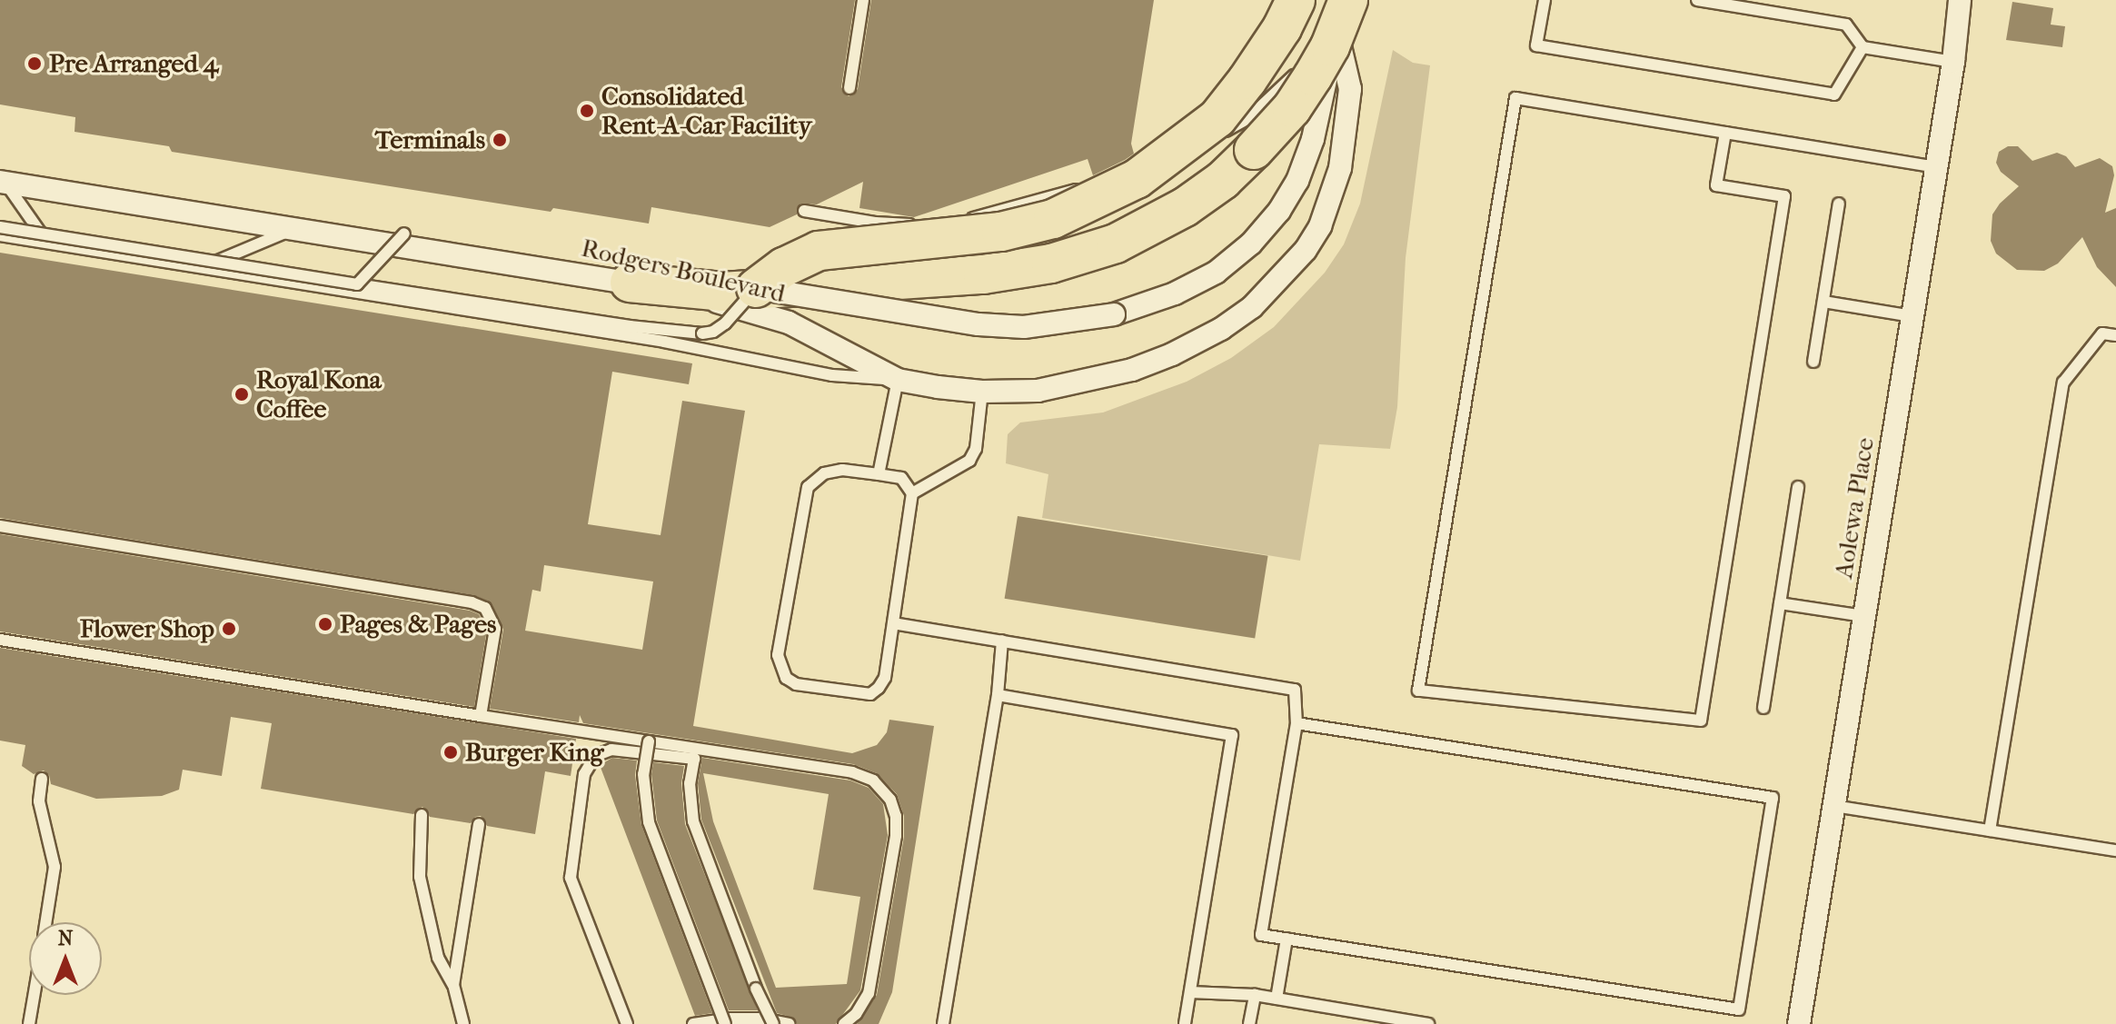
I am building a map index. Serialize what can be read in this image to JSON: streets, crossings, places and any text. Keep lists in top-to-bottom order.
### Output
{
  "streets": {
    "street": ["Rodgers Boulevard", "Aolewa Place"]
  },
  "places": [
    "Pre Arranged 4",
    "Consolidated Rent-A-Car Facility",
    "Terminals",
    "Royal Kona Coffee",
    "Pages & Pages",
    "Flower Shop",
    "Burger King"
  ],
  "north": "top"
}
